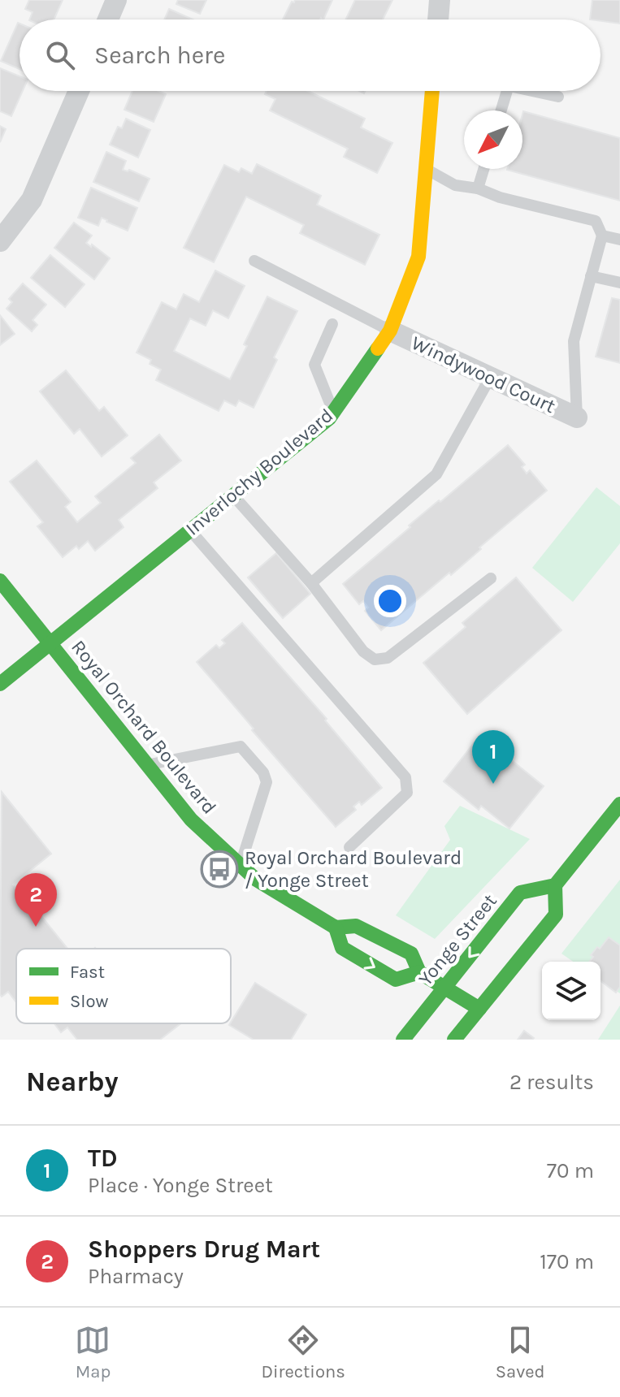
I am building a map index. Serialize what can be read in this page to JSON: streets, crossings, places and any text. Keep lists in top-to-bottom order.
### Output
{
  "streets": {
    "street": [
      "Windywood Court",
      "Inverlochy Boulevard",
      "Royal Orchard Boulevard",
      "Yonge Street"
    ]
  },
  "crossings": [
    ["Windywood Court", "Inverlochy Boulevard"],
    ["Inverlochy Boulevard", "Royal Orchard Boulevard"],
    ["Royal Orchard Boulevard", "Yonge Street"]
  ],
  "places": {
    "bus stop": ["Royal Orchard Boulevard / Yonge Street"]
  },
  "legend": ["Fast", "Slow"],
  "north": "bottom left",
  "page": {
    "search": "Search here",
    "pins": ["1", "2"],
    "heading": ["Nearby", "2 results"],
    "list": [
      {
        "mark": "1",
        "name": "TD",
        "note": "Place · Yonge Street",
        "value": "70 m"
      },
      {
        "mark": "2",
        "name": "Shoppers Drug Mart",
        "note": "Pharmacy",
        "value": "170 m"
      }
    ],
    "nav": ["Map", "Directions", "Saved"]
  }
}
